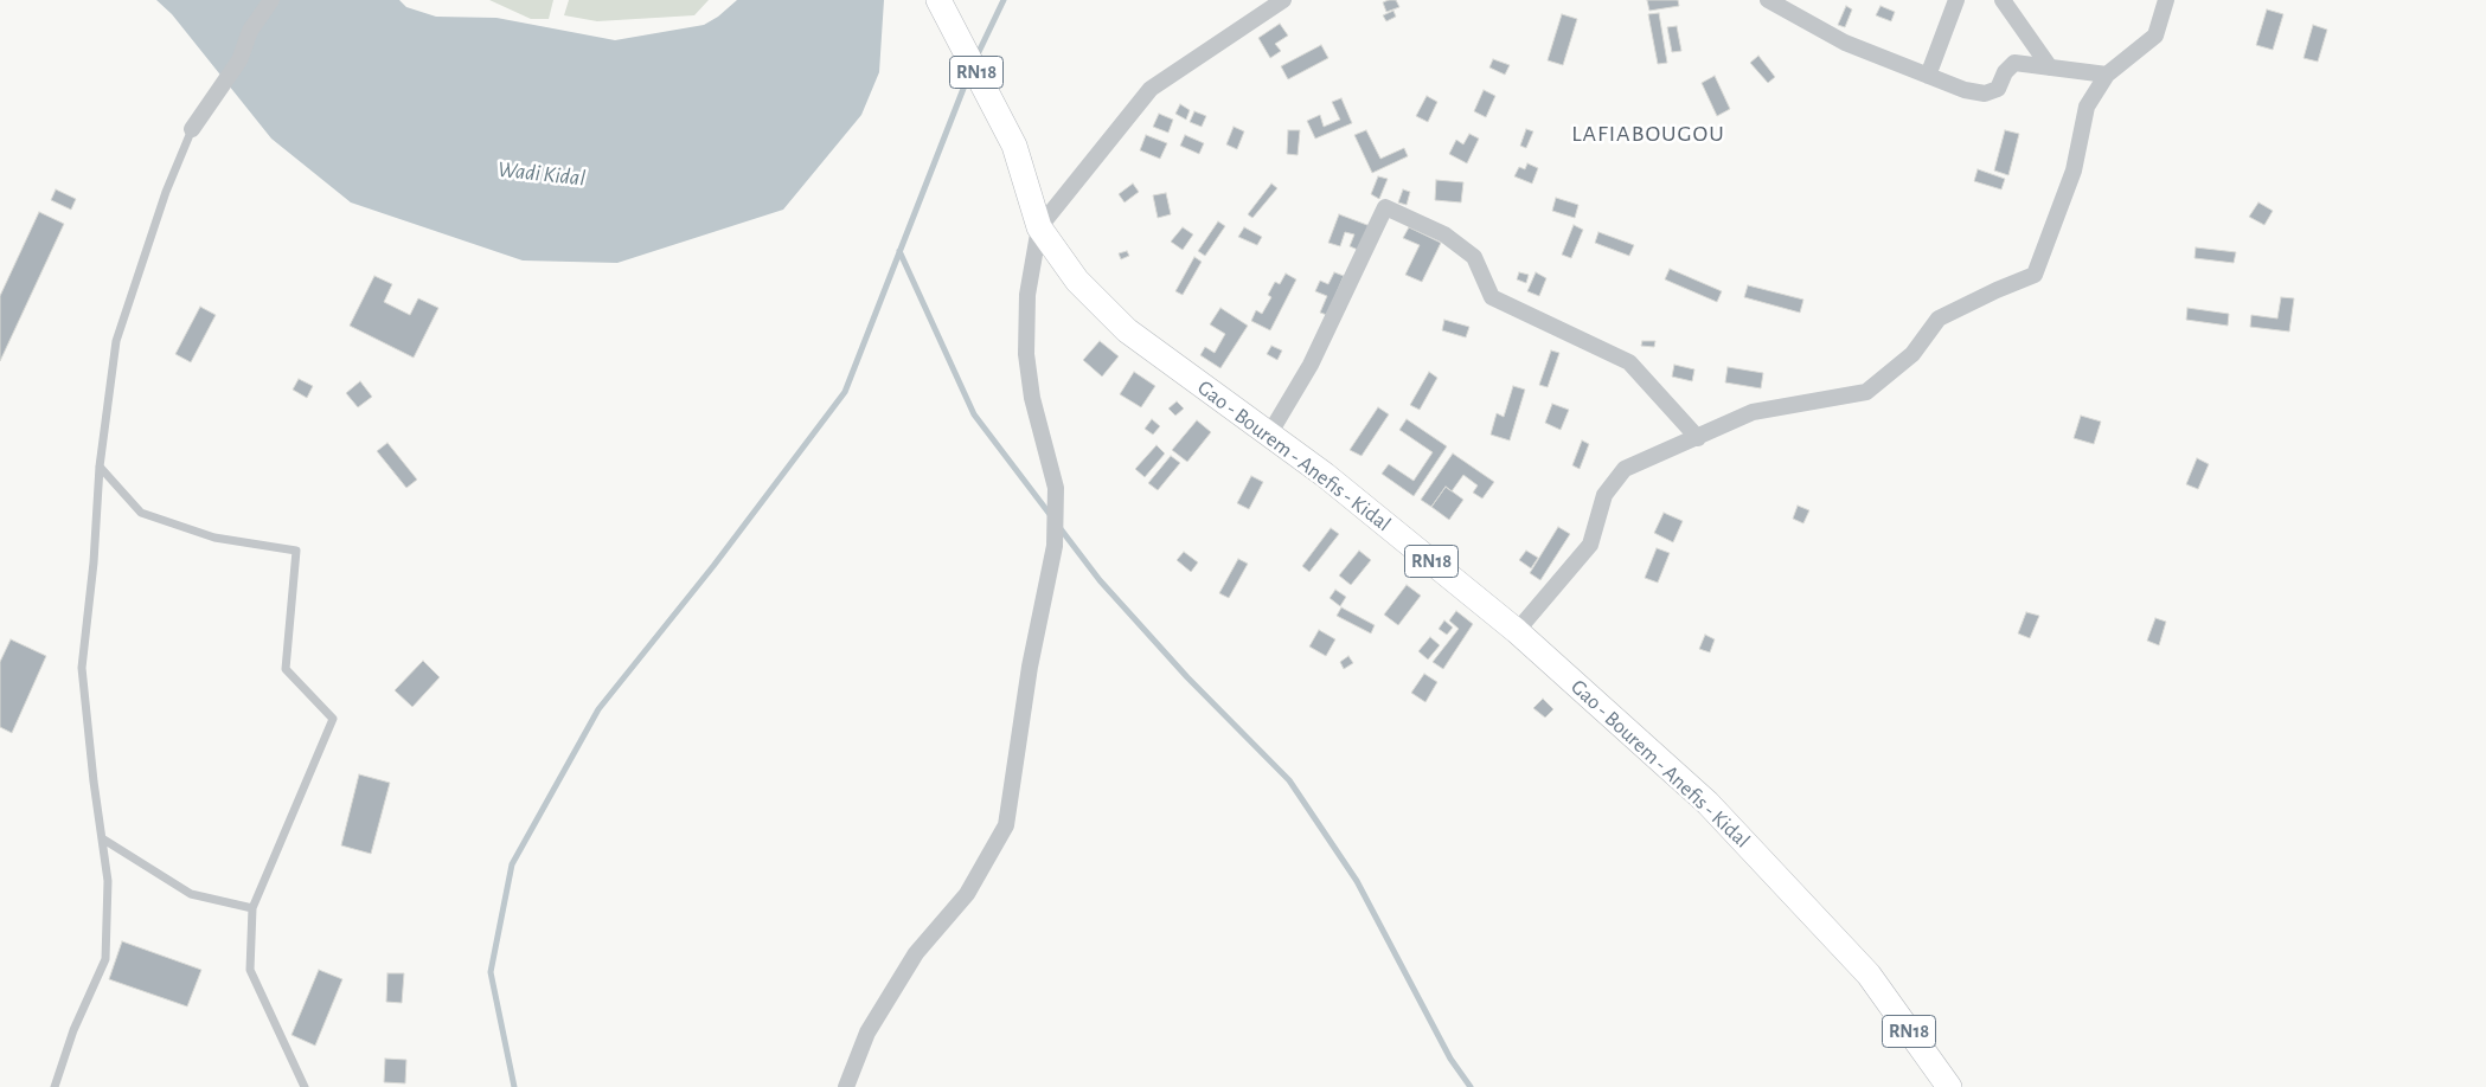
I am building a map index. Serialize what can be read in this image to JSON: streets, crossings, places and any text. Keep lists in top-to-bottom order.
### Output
{
  "streets": {
    "main road": ["RN18", "Gao - Bourem - Anefis - Kidal"]
  },
  "districts": ["LAFIABOUGOU"],
  "water": ["Wadi Kidal"]
}
